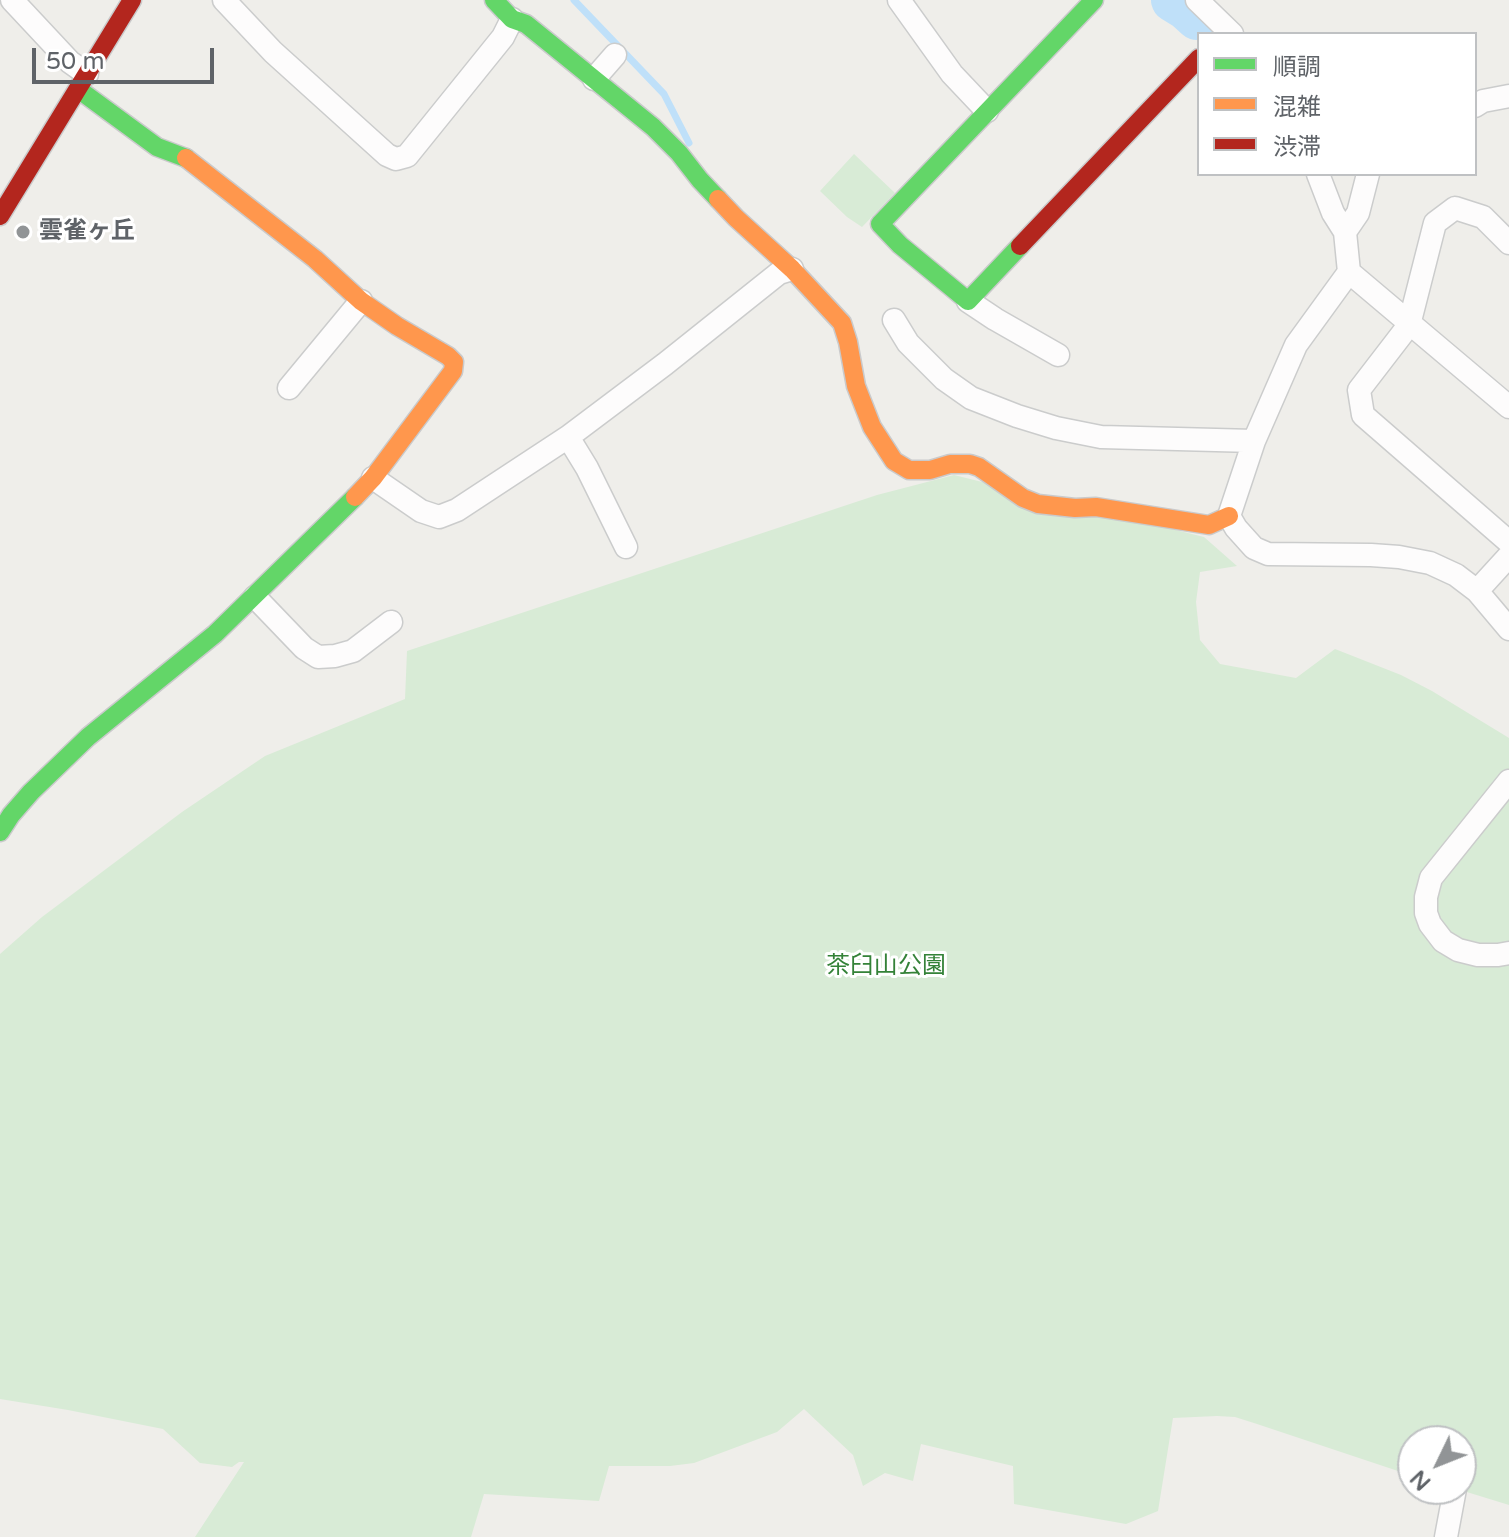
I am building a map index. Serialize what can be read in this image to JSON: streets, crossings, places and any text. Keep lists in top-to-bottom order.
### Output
{
  "parks": ["茶臼山公園"],
  "places": ["雲雀ヶ丘"],
  "legend": ["順調", "混雑", "渋滞"],
  "scale_bar": "50 m",
  "north": "bottom left"
}
